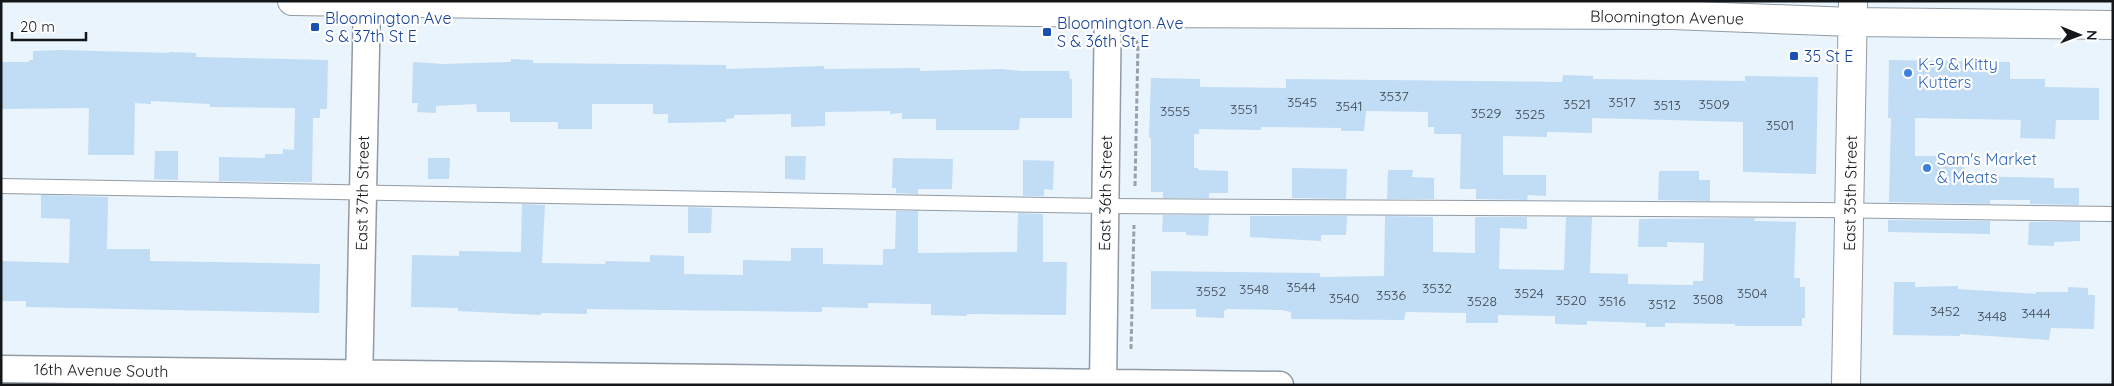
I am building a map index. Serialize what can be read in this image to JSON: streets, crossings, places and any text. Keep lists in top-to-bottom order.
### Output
{
  "streets": {
    "street": [
      "Bloomington Avenue",
      "East 37th Street",
      "East 36th Street",
      "East 35th Street",
      "16th Avenue South"
    ]
  },
  "crossings": [
    ["Bloomington Avenue", "East 37th Street"],
    ["Bloomington Avenue", "East 36th Street"],
    ["Bloomington Avenue", "East 35th Street"],
    ["East 37th Street", "16th Avenue South"],
    ["East 36th Street", "16th Avenue South"]
  ],
  "places": {
    "transit": ["Bloomington Ave S & 37th St E", "Bloomington Ave S & 36th St E", "35 St E"],
    "other": ["K-9 & Kitty Kutters", "Sam's Market & Meats"]
  },
  "house_numbers": [
    "3537",
    "3545",
    "3517",
    "3521",
    "3509",
    "3513",
    "3541",
    "3551",
    "3555",
    "3529",
    "3525",
    "3501",
    "3544",
    "3532",
    "3548",
    "3552",
    "3524",
    "3504",
    "3536",
    "3540",
    "3508",
    "3520",
    "3528",
    "3516",
    "3512",
    "3452",
    "3444",
    "3448"
  ],
  "scale_bar": "20 m",
  "north": "right"
}
